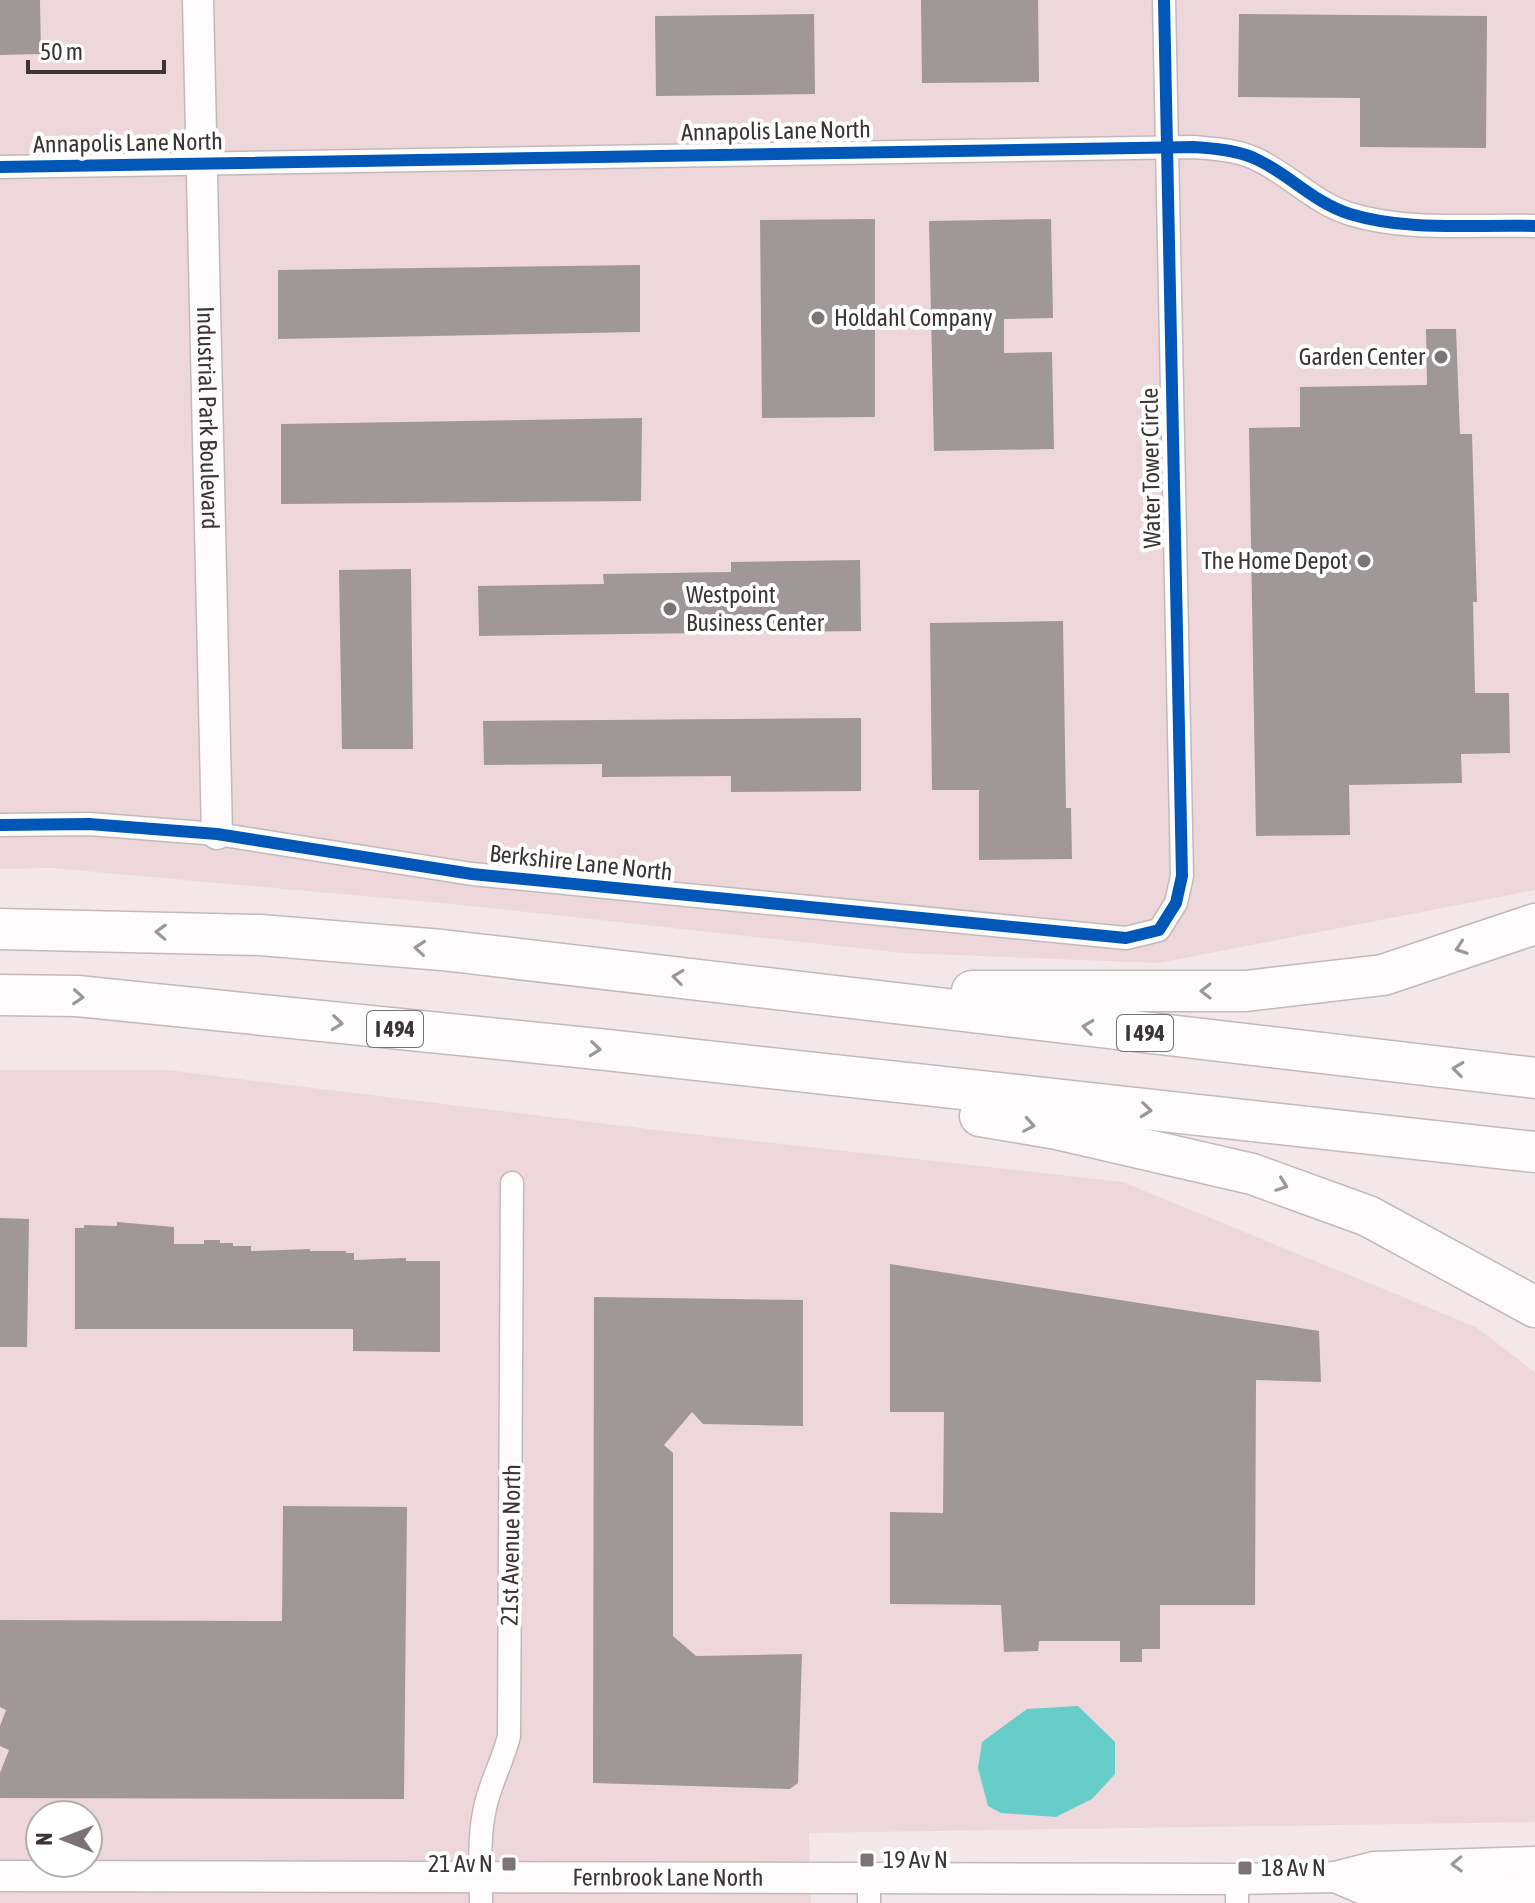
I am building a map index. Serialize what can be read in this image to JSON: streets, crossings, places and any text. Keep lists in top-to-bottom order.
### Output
{
  "streets": {
    "highway": ["I 494"],
    "street": [
      "Annapolis Lane North",
      "Industrial Park Boulevard",
      "Water Tower Circle",
      "Berkshire Lane North",
      "21st Avenue North",
      "Fernbrook Lane North"
    ]
  },
  "crossings": [
    ["Annapolis Lane North", "Industrial Park Boulevard"],
    ["Annapolis Lane North", "Water Tower Circle"],
    ["Industrial Park Boulevard", "Berkshire Lane North"],
    ["Water Tower Circle", "Berkshire Lane North"],
    ["21st Avenue North", "Fernbrook Lane North"]
  ],
  "places": {
    "other": [
      "Holdahl Company",
      "Garden Center",
      "The Home Depot",
      "Westpoint Business Center"
    ],
    "transit": ["19 Av N", "21 Av N", "18 Av N"]
  },
  "scale_bar": "50 m",
  "north": "left"
}
